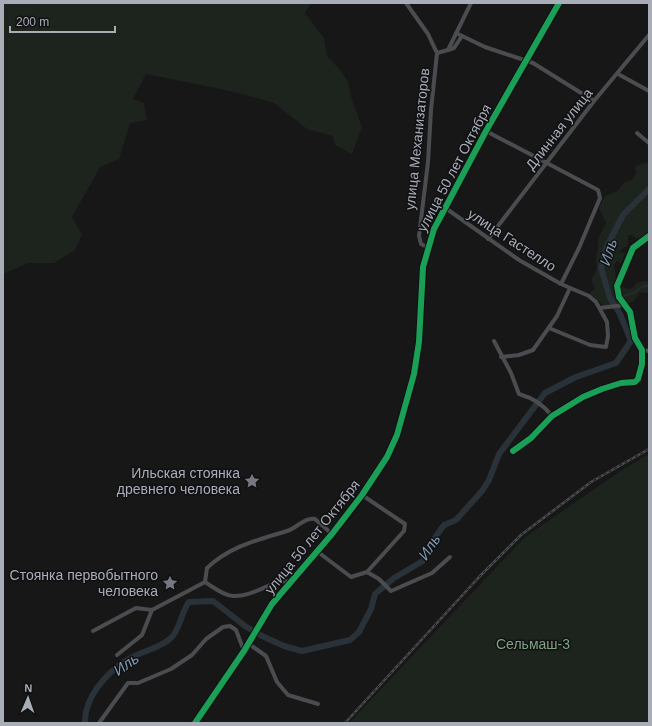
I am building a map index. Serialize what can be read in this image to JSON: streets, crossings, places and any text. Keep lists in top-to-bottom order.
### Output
{
  "streets": {
    "street": [
      "Длинная улица",
      "улица Механизаторов",
      "улица 50 лет Октября",
      "улица Гастелло"
    ]
  },
  "crossings": [
    ["Длинная улица", "улица Гастелло"],
    ["улица Механизаторов", "улица 50 лет Октября"],
    ["улица 50 лет Октября", "улица Гастелло"]
  ],
  "water": ["Иль"],
  "parks": ["Сельмаш-3"],
  "places": {
    "place": ["Ильская стоянка древнего человека", "Стоянка первобытного человека"]
  },
  "scale_bar": "200 m",
  "north": "top"
}
